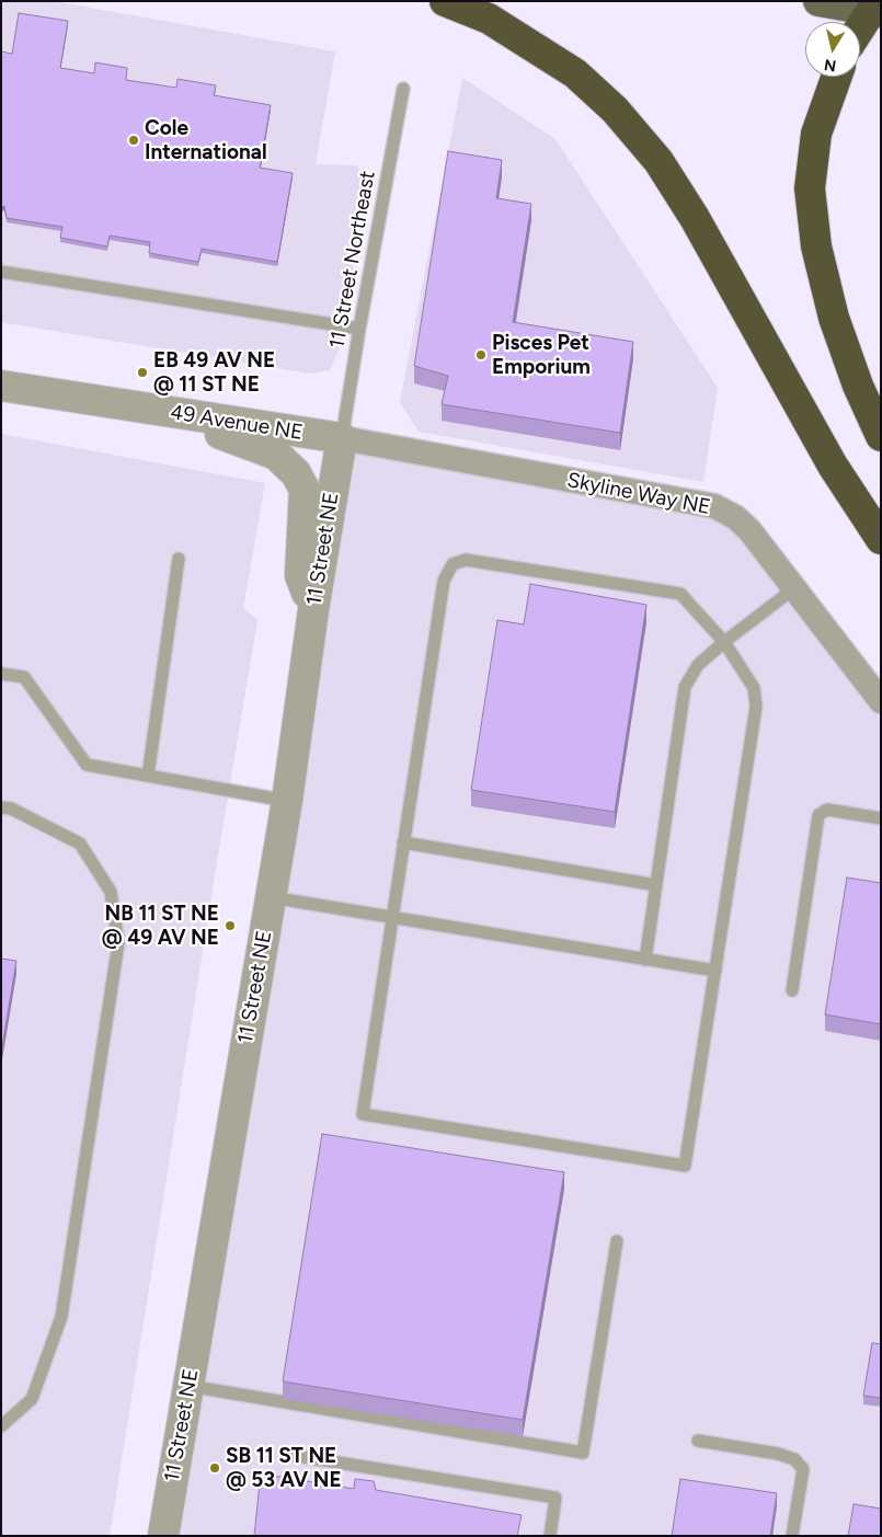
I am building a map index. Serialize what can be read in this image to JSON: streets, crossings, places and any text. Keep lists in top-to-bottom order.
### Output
{
  "streets": {
    "street": ["49 Avenue NE", "Skyline Way NE", "11 Street NE"],
    "lane": ["11 Street Northeast"]
  },
  "crossings": [
    ["11 Street Northeast", "49 Avenue NE"],
    ["11 Street Northeast", "Skyline Way NE"],
    ["11 Street Northeast", "11 Street NE"],
    ["49 Avenue NE", "Skyline Way NE"],
    ["49 Avenue NE", "11 Street NE"],
    ["Skyline Way NE", "11 Street NE"]
  ],
  "places": [
    "Cole International",
    "Pisces Pet Emporium",
    "EB 49 AV NE @ 11 ST NE",
    "NB 11 ST NE @ 49 AV NE",
    "SB 11 ST NE @ 53 AV NE"
  ],
  "north": "bottom"
}
